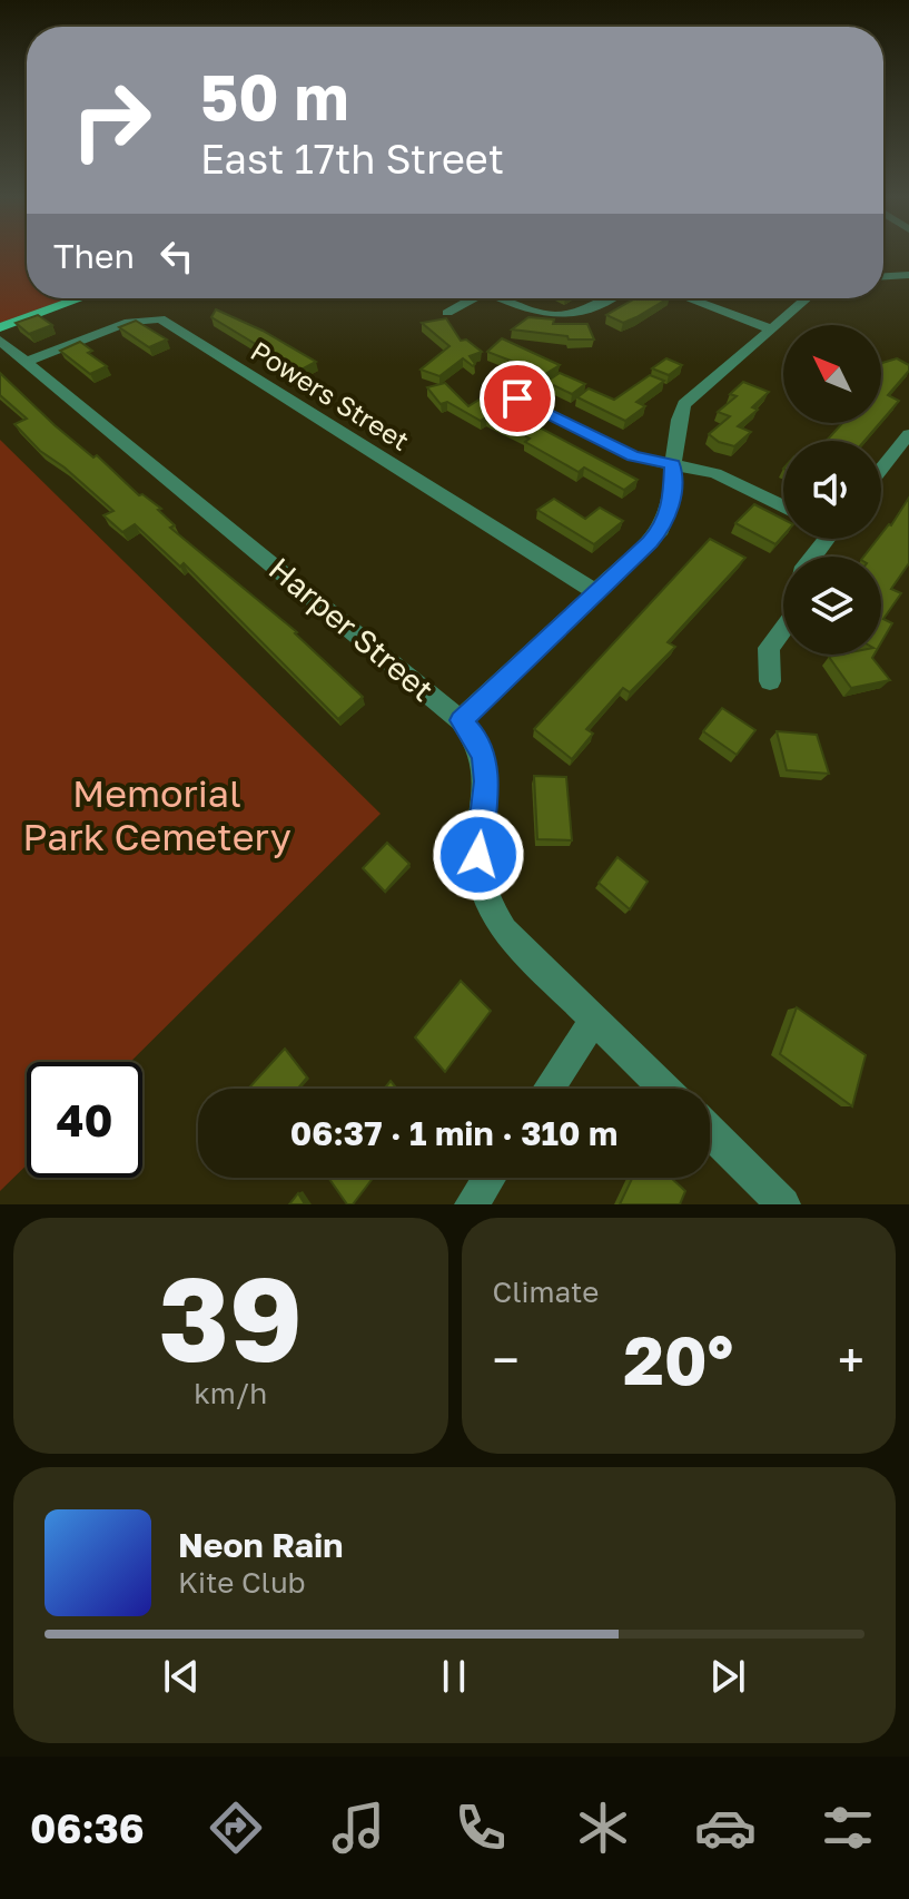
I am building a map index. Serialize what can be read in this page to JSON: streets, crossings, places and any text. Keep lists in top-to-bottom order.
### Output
{
  "streets": {
    "street": ["Powers Street", "Harper Street"]
  },
  "crossings": [
    ["Powers Street", "Harper Street"]
  ],
  "parks": ["Memorial Park Cemetery"],
  "north": "top left",
  "page": {
    "turn": ["50 m", "East 17th Street"],
    "then": "Then",
    "limit": "40",
    "trip": "06:37 · 1 min · 310 m",
    "tile": [
      ["39", "km/h"],
      "Climate"
    ],
    "heat": ["−", "20°", "+"],
    "song": ["Neon Rain", "Kite Club"],
    "tabs": "06:36"
  }
}
